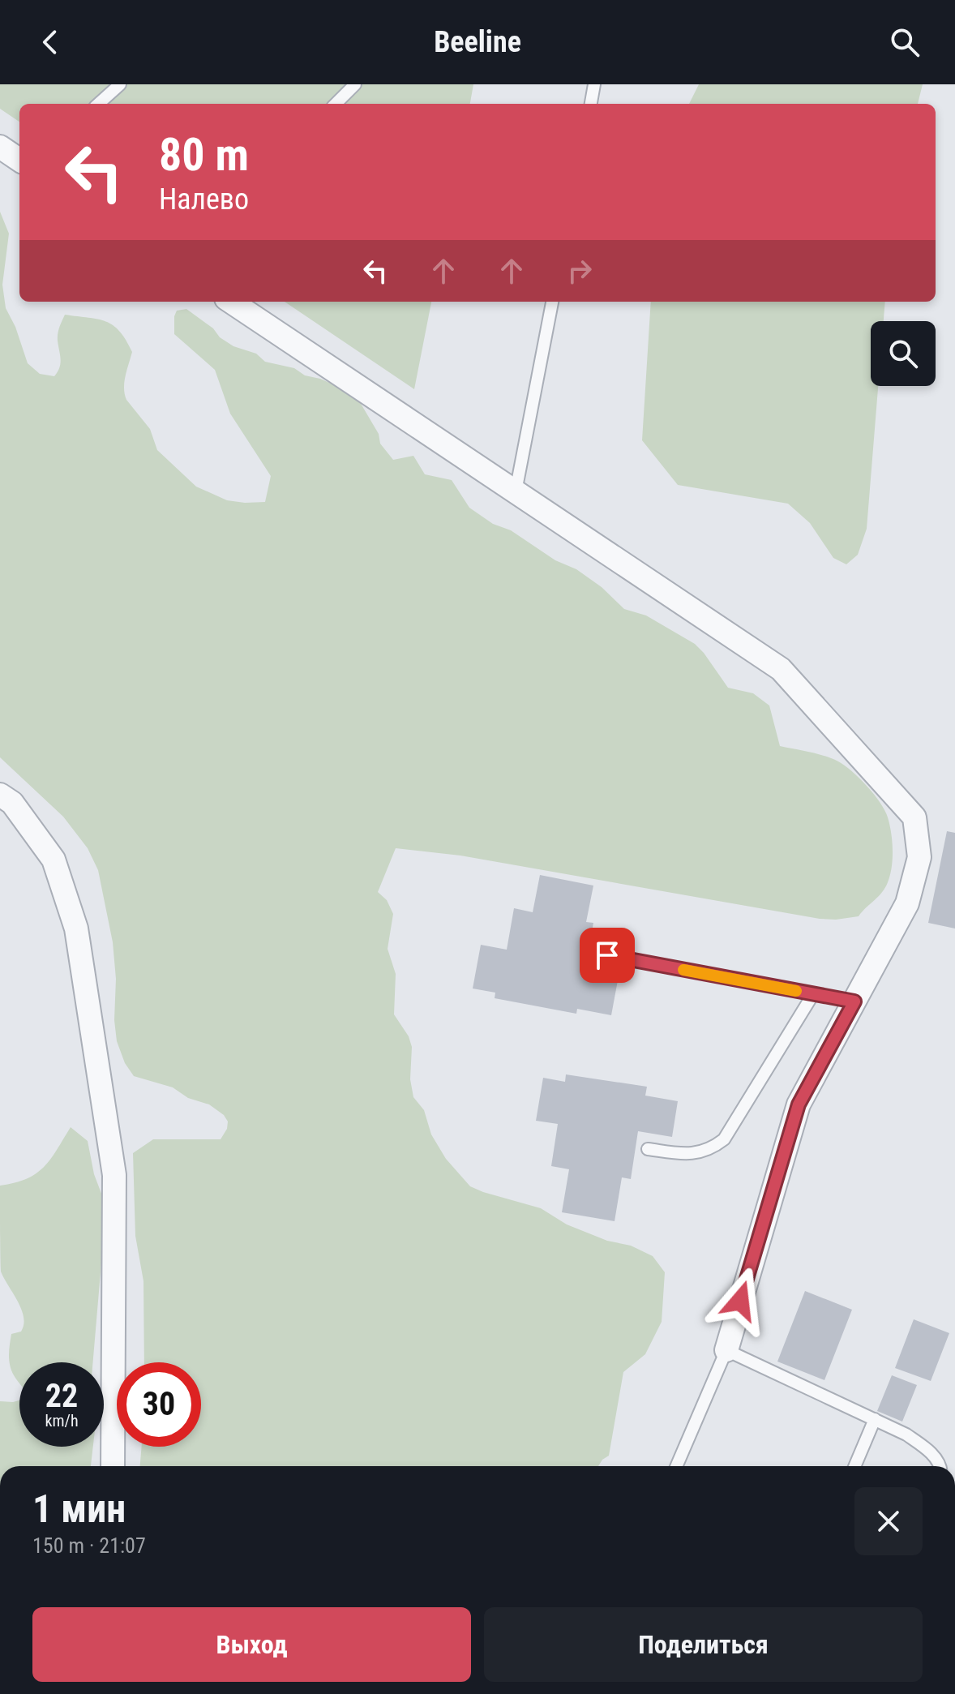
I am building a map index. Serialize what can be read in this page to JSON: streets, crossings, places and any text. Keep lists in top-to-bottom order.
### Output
{
  "page": {
    "header": "Beeline",
    "turn": ["80 m", "Налево"],
    "speed": "22 km/h",
    "limit": "30",
    "heading": ["1 мин", "150 m · 21:07"],
    "buttons": ["Выход", "Поделиться"]
  }
}
